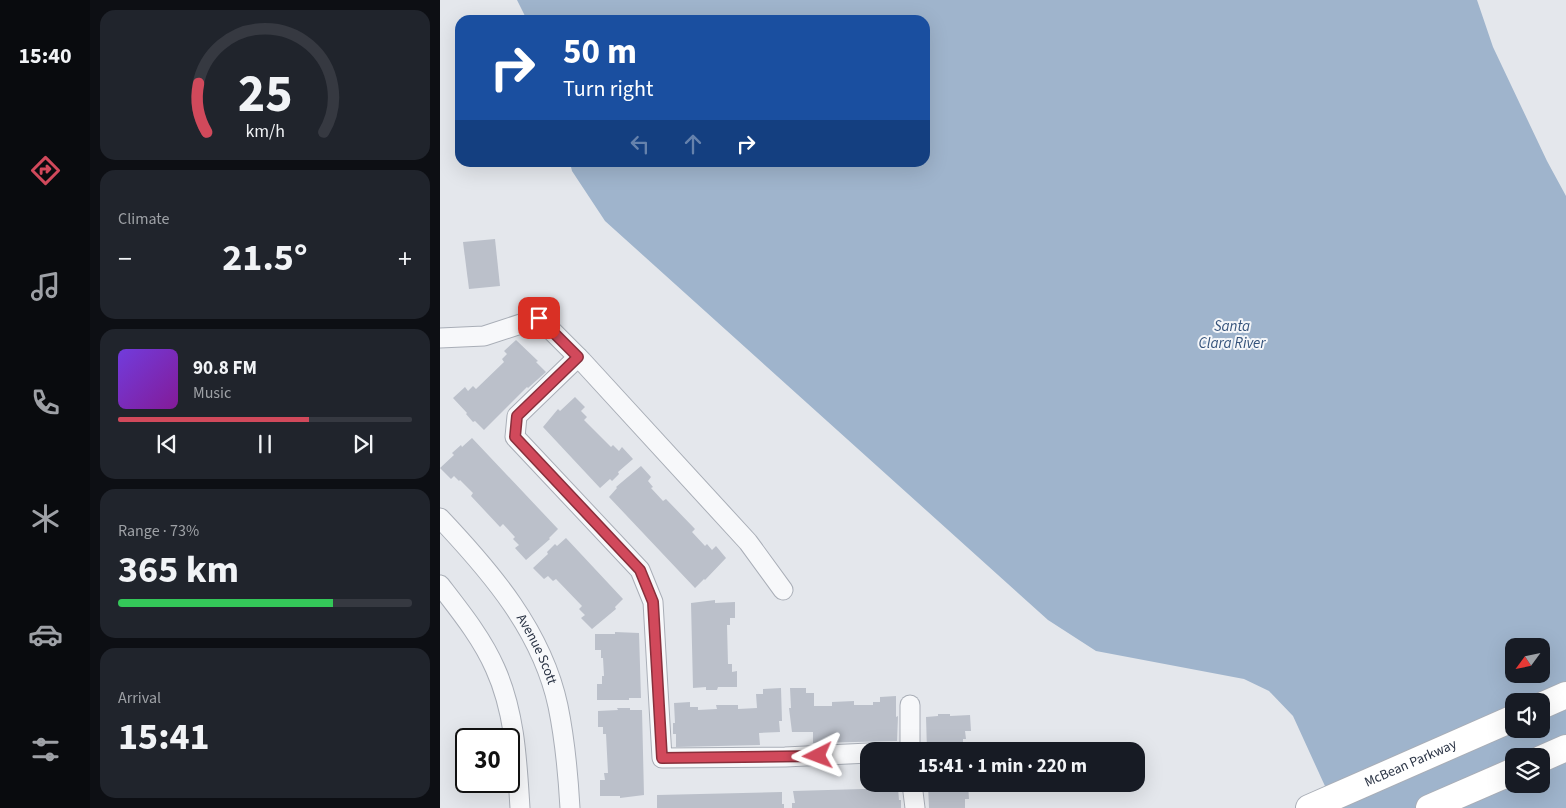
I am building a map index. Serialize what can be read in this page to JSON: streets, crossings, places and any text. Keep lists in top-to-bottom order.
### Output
{
  "streets": {
    "main road": ["McBean Parkway"],
    "street": ["Avenue Scott"]
  },
  "water": ["Santa Clara River"],
  "north": "bottom left",
  "page": {
    "tabs": "15:40",
    "turn": ["50 m", "Turn right"],
    "tile": [
      "Climate",
      ["Range · 73%", "365 km"],
      ["Arrival", "15:41"]
    ],
    "heat": ["−", "21.5°", "+"],
    "song": ["90.8 FM", "Music"],
    "limit": "30",
    "trip": "15:41 · 1 min · 220 m",
    "gauge": ["25", "km/h"]
  }
}
